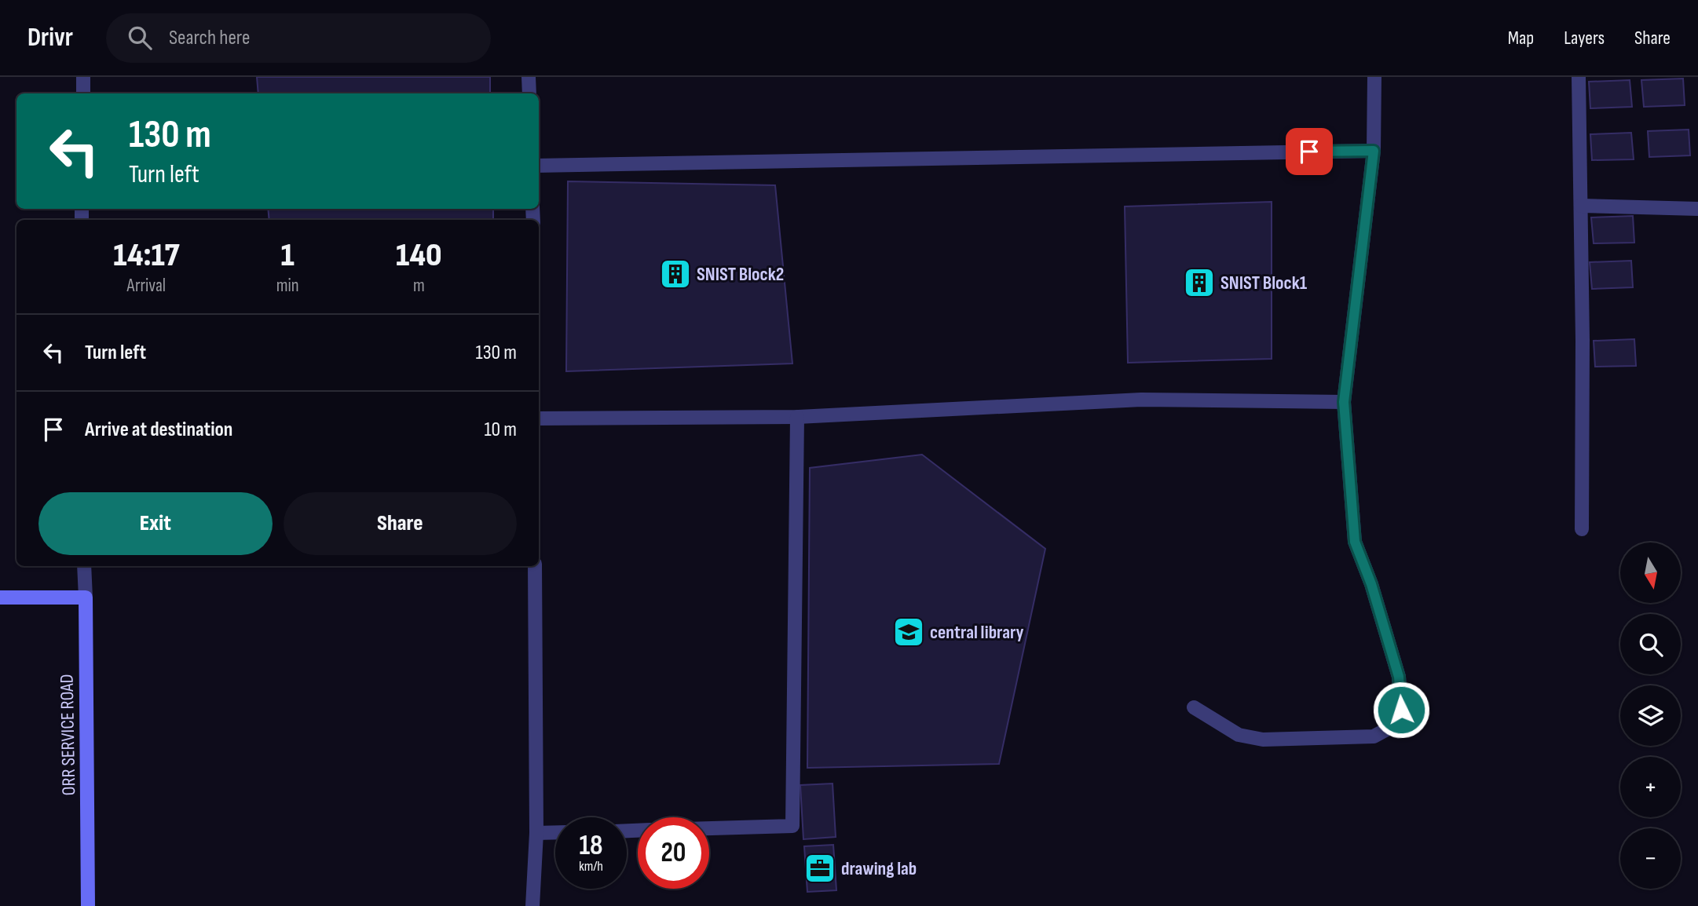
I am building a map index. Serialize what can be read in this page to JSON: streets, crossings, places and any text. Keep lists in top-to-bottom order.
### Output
{
  "streets": {
    "main road": ["ORR SERVICE ROAD"]
  },
  "places": {
    "building": ["SNIST Block2", "SNIST Block1"],
    "school or university": ["central library"],
    "office": ["drawing lab"]
  },
  "north": "bottom",
  "page": {
    "header": "Drivr",
    "search": "Search here",
    "nav": ["Map", "Layers", "Share"],
    "turn": ["130 m", "Turn left"],
    "eta": [
      "14:17",
      "Arrival",
      "1",
      "min",
      "140",
      "m"
    ],
    "list": [
      {
        "name": "Turn left",
        "value": "130 m"
      },
      {
        "name": "Arrive at destination",
        "value": "10 m"
      }
    ],
    "buttons": ["Exit", "Share"],
    "map_buttons": ["+", "−"],
    "speed": "18 km/h",
    "limit": "20"
  }
}
